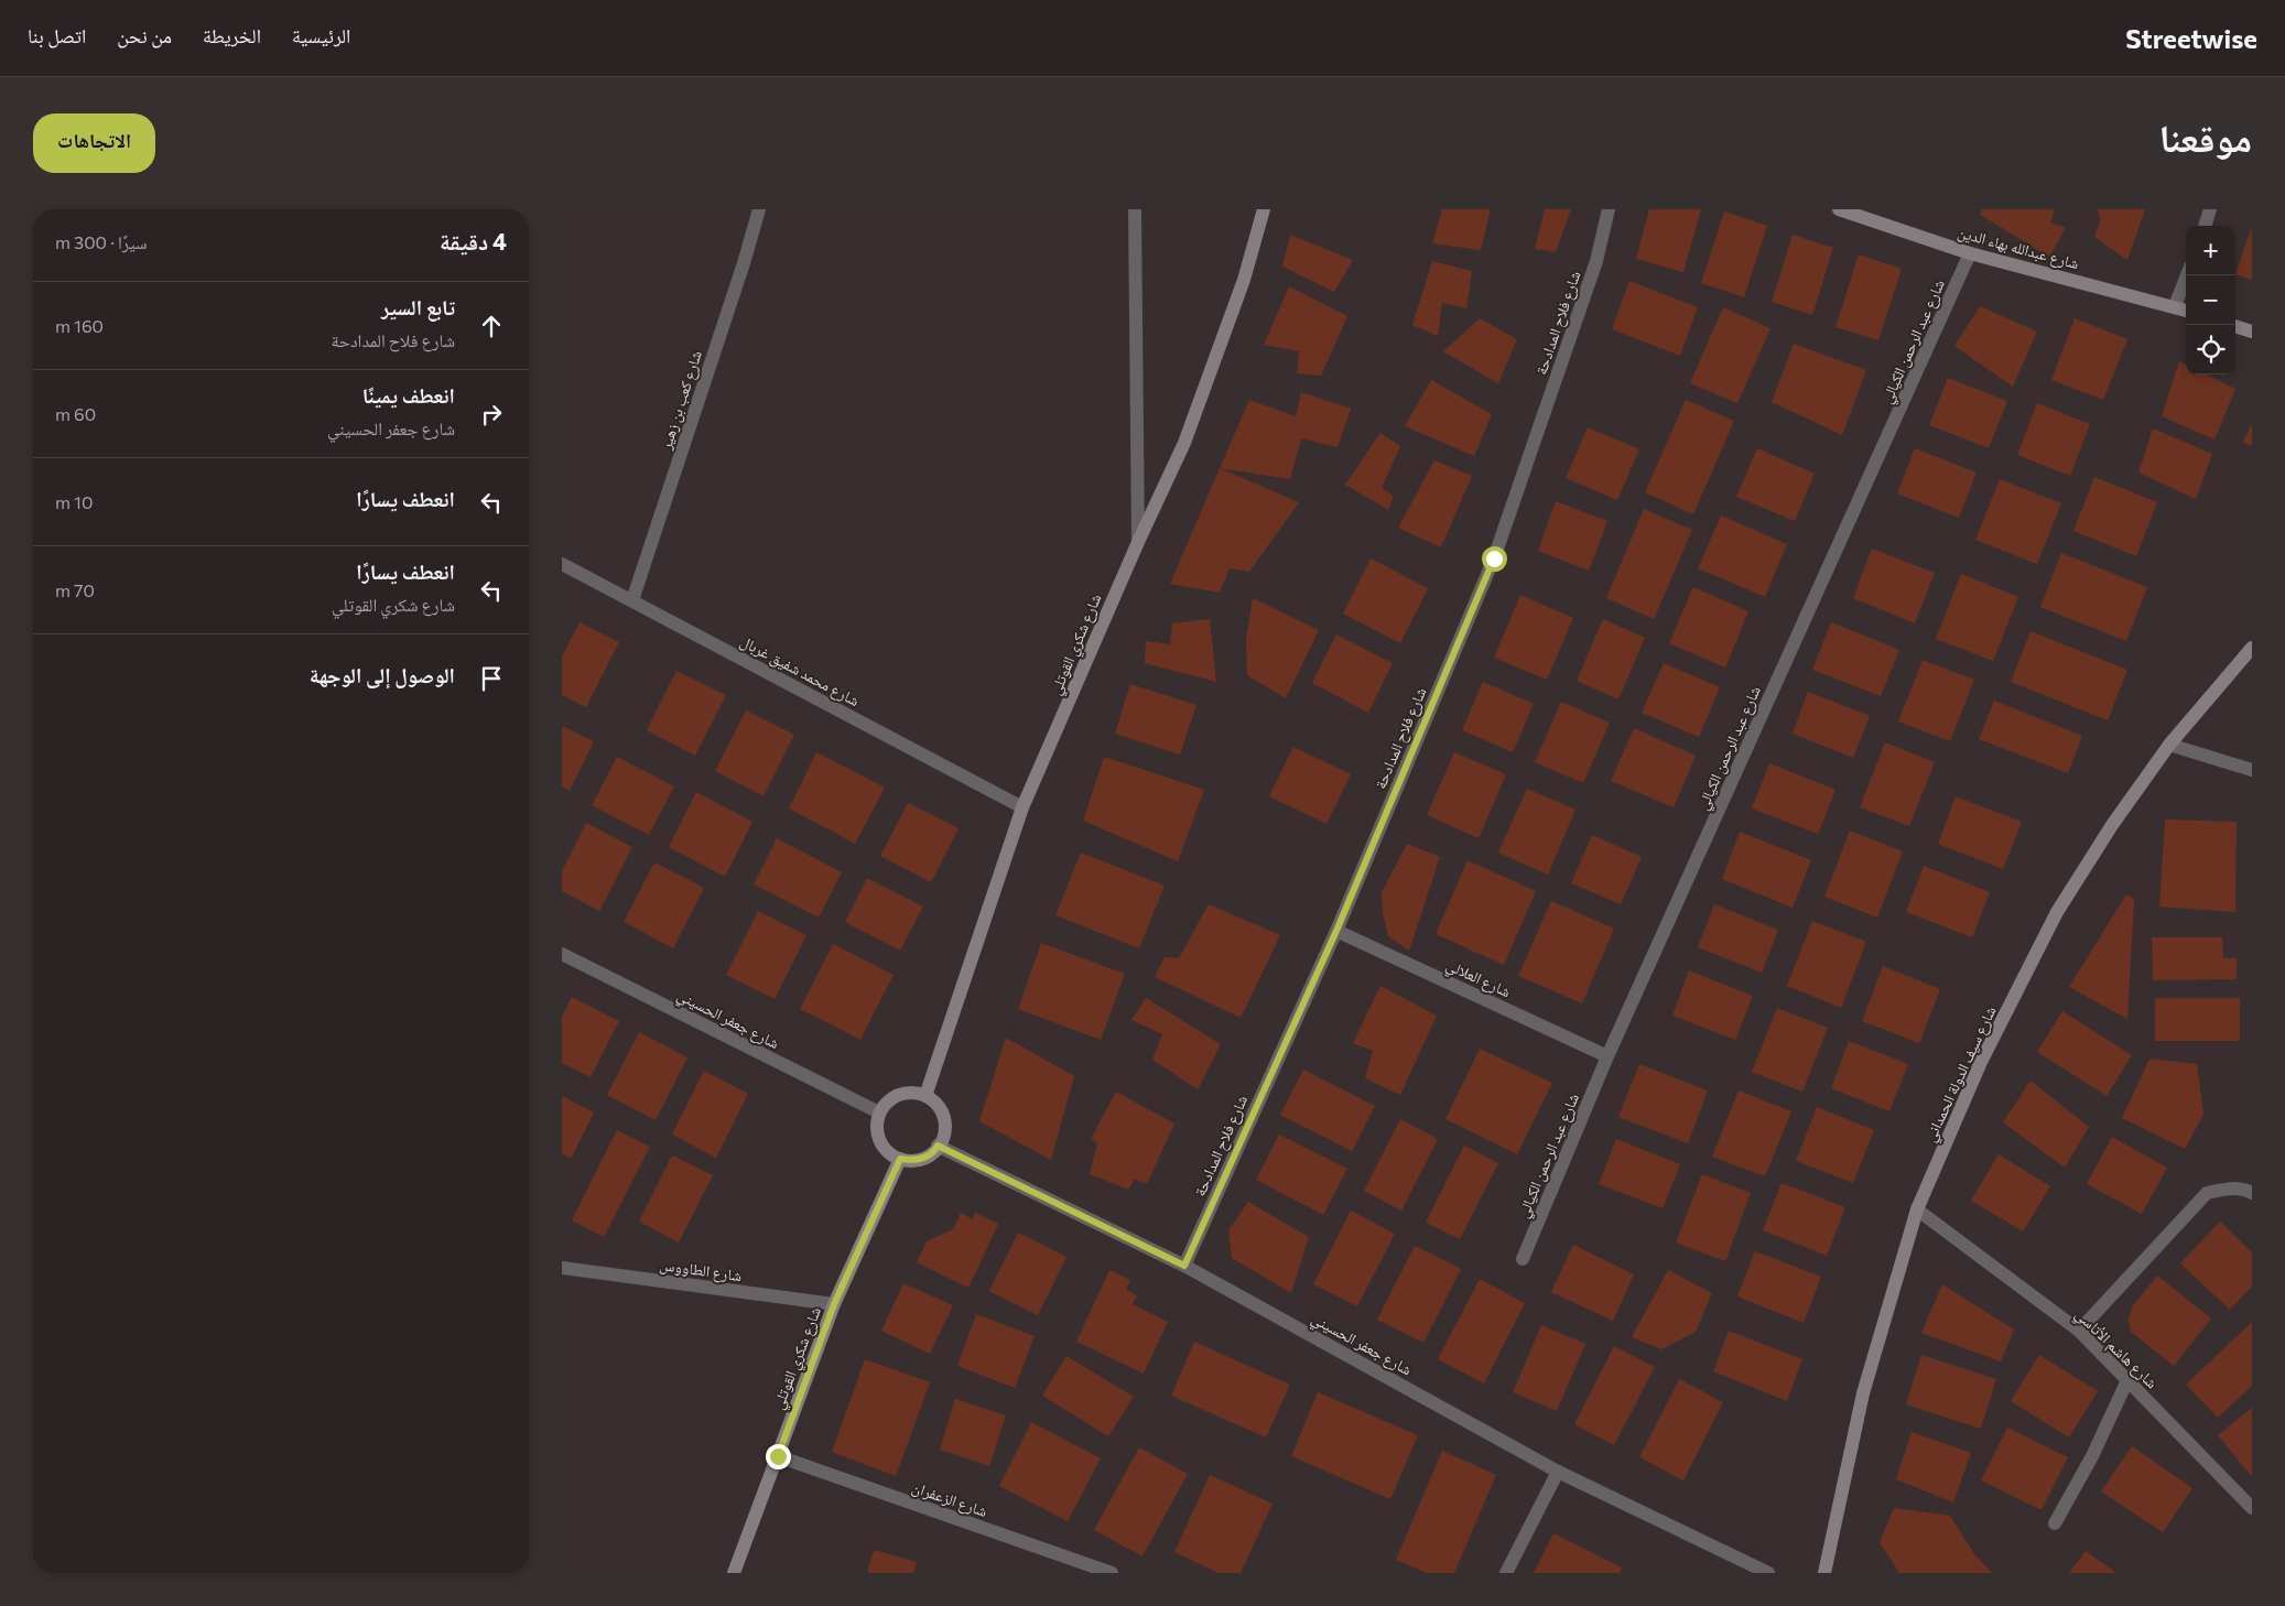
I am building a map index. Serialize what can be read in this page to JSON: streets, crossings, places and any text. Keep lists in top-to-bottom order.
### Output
{
  "streets": {
    "street": [
      "شارع عبدالله بهاء الدين",
      "شارع فلاح المدادحة",
      "شارع عبد الرحمن الكيالي",
      "شارع كعب بن زهير",
      "شارع شكري القوتلي",
      "شارع محمد شفيق غربال",
      "شارع العلالي",
      "شارع جعفر الحسيني",
      "شارع سيف الدولة الحمداني",
      "شارع الطاووس",
      "شارع هاشم الأتاسي",
      "شارع الزعفران"
    ]
  },
  "crossings": [
    ["شارع عبدالله بهاء الدين", "شارع عبد الرحمن الكيالي"],
    ["شارع فلاح المدادحة", "شارع العلالي"],
    ["شارع فلاح المدادحة", "شارع جعفر الحسيني"],
    ["شارع عبد الرحمن الكيالي", "شارع العلالي"],
    ["شارع كعب بن زهير", "شارع محمد شفيق غربال"],
    ["شارع شكري القوتلي", "شارع محمد شفيق غربال"],
    ["شارع شكري القوتلي", "شارع جعفر الحسيني"],
    ["شارع شكري القوتلي", "شارع الطاووس"],
    ["شارع شكري القوتلي", "شارع الزعفران"],
    ["شارع سيف الدولة الحمداني", "شارع هاشم الأتاسي"]
  ],
  "page": {
    "header": "Streetwise",
    "nav": [
      "الرئيسية",
      "الخريطة",
      "من نحن",
      "اتصل بنا"
    ],
    "title": "موقعنا",
    "buttons": "الاتجاهات",
    "heading": ["4 دقيقة", "سيرًا · 300 m"],
    "map_buttons": ["+", "−"],
    "list": [
      ["تابع السير", "شارع فلاح المدادحة", "160 m"],
      ["انعطف يمينًا", "شارع جعفر الحسيني", "60 m"],
      ["انعطف يسارًا", "10 m"],
      ["انعطف يسارًا", "شارع شكري القوتلي", "70 m"],
      "الوصول إلى الوجهة"
    ]
  }
}
